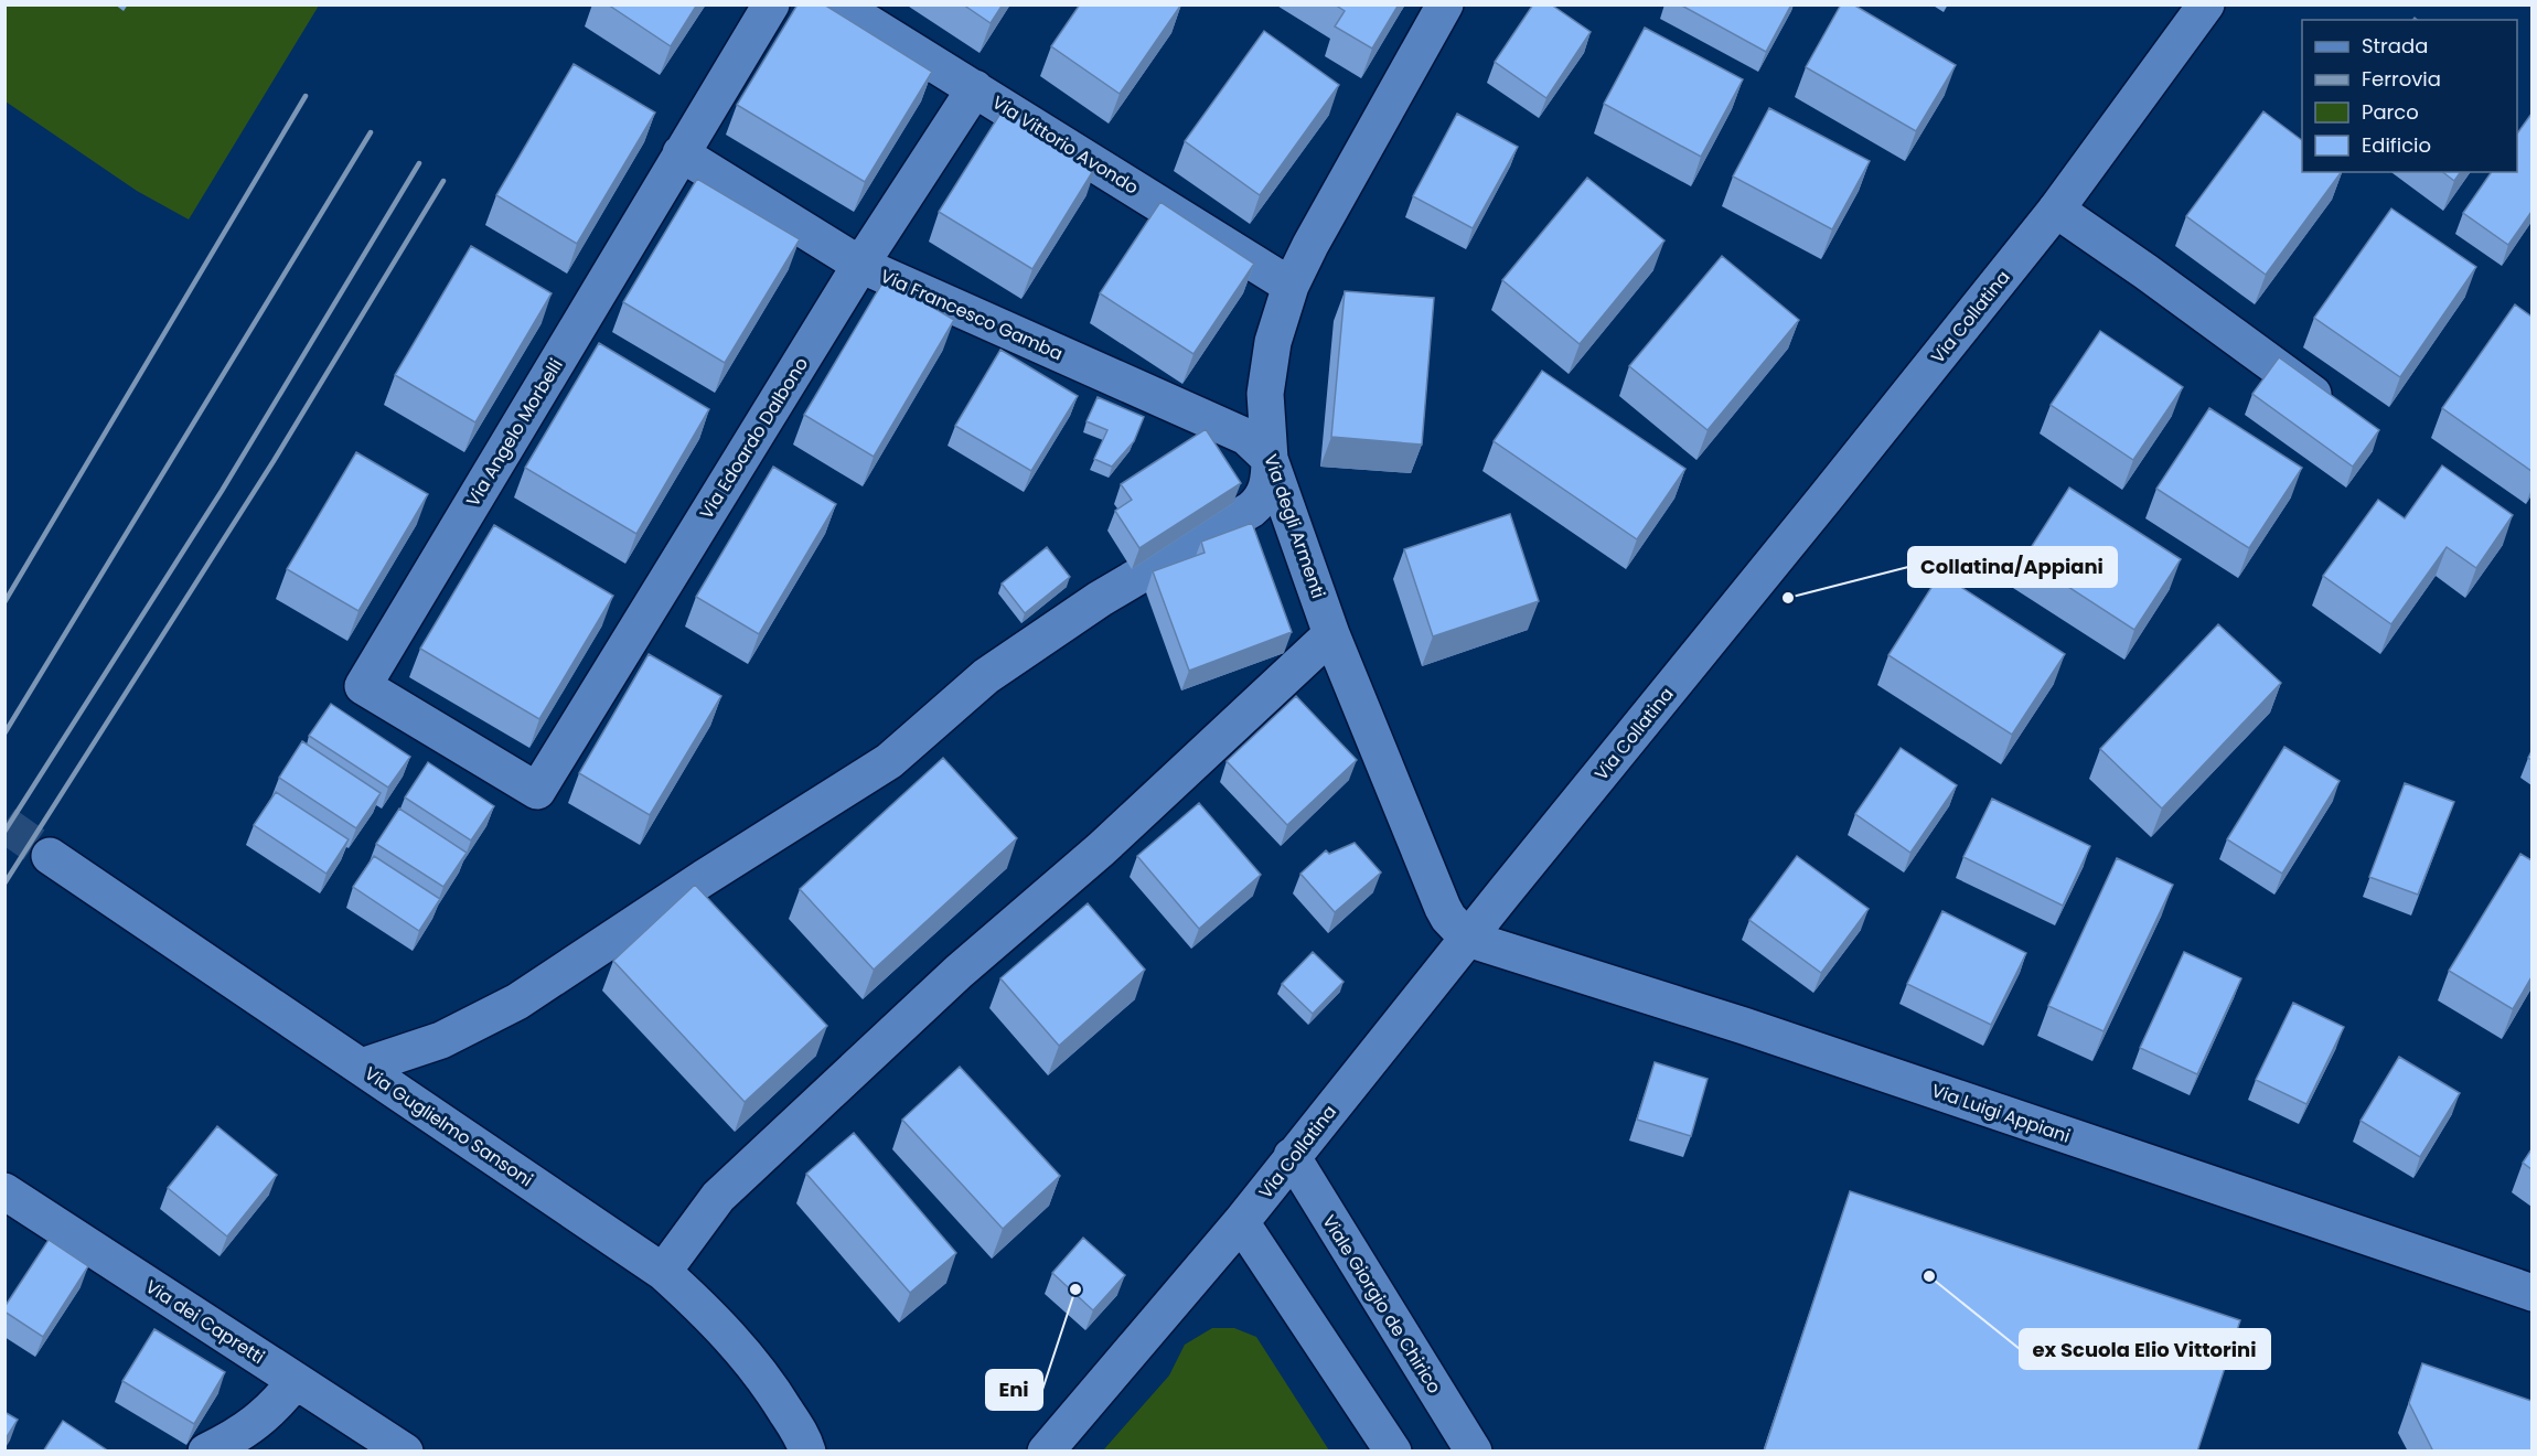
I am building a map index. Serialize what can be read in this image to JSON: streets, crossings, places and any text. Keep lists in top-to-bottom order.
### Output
{
  "streets": {
    "street": [
      "Via Vittorio Avondo",
      "Via Francesco Gamba",
      "Via Collatina",
      "Via Angelo Morbelli",
      "Via Edoardo Dalbono",
      "Via degli Armenti",
      "Via Luigi Appiani",
      "Via Guglielmo Sansoni",
      "Viale Giorgio de Chirico",
      "Via dei Capretti"
    ]
  },
  "crossings": [
    ["Via Vittorio Avondo", "Via Edoardo Dalbono"],
    ["Via Vittorio Avondo", "Via degli Armenti"],
    ["Via Francesco Gamba", "Via Angelo Morbelli"],
    ["Via Francesco Gamba", "Via Edoardo Dalbono"],
    ["Via Francesco Gamba", "Via degli Armenti"],
    ["Via Collatina", "Via degli Armenti"],
    ["Via Collatina", "Via Luigi Appiani"],
    ["Via Collatina", "Viale Giorgio de Chirico"],
    ["Via Angelo Morbelli", "Via Edoardo Dalbono"],
    ["Via degli Armenti", "Via Luigi Appiani"]
  ],
  "places": ["Collatina/Appiani", "ex Scuola Elio Vittorini", "Eni"],
  "legend": [
    "Strada",
    "Ferrovia",
    "Parco",
    "Edificio"
  ]
}
